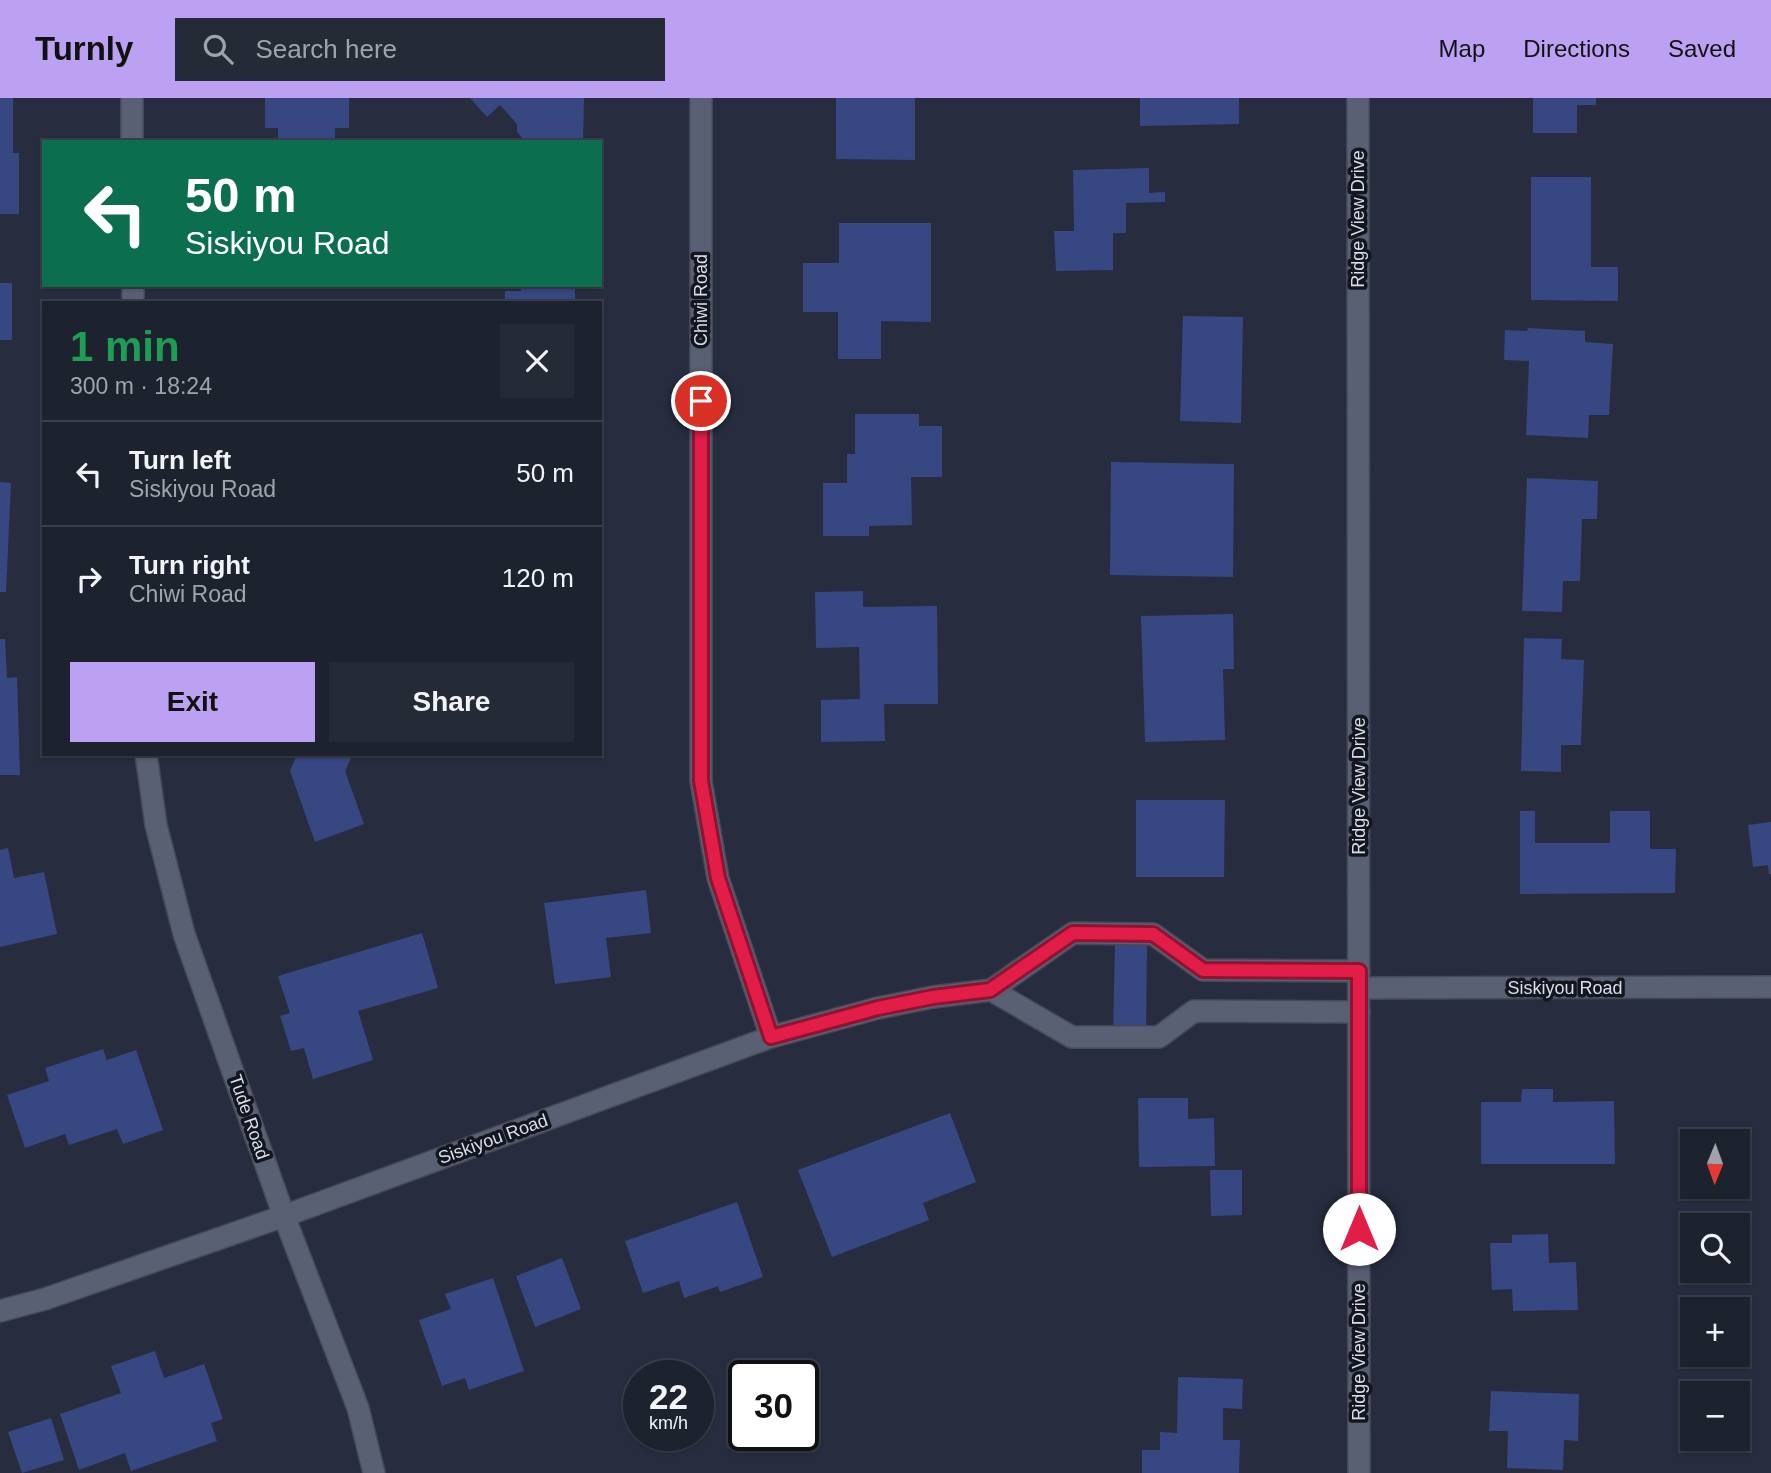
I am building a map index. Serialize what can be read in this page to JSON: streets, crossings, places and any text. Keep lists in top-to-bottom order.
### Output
{
  "streets": {
    "street": [
      "Ridge View Drive",
      "Chiwi Road",
      "Siskiyou Road",
      "Tude Road"
    ]
  },
  "crossings": [
    ["Ridge View Drive", "Siskiyou Road"],
    ["Chiwi Road", "Siskiyou Road"],
    ["Siskiyou Road", "Tude Road"]
  ],
  "north": "bottom",
  "page": {
    "header": "Turnly",
    "search": "Search here",
    "nav": ["Map", "Directions", "Saved"],
    "turn": ["50 m", "Siskiyou Road"],
    "heading": ["1 min", "300 m · 18:24"],
    "list": [
      {
        "name": "Turn left",
        "note": "Siskiyou Road",
        "value": "50 m"
      },
      {
        "name": "Turn right",
        "note": "Chiwi Road",
        "value": "120 m"
      }
    ],
    "buttons": ["Exit", "Share"],
    "map_buttons": ["+", "−"],
    "speed": "22 km/h",
    "limit": "30"
  }
}
